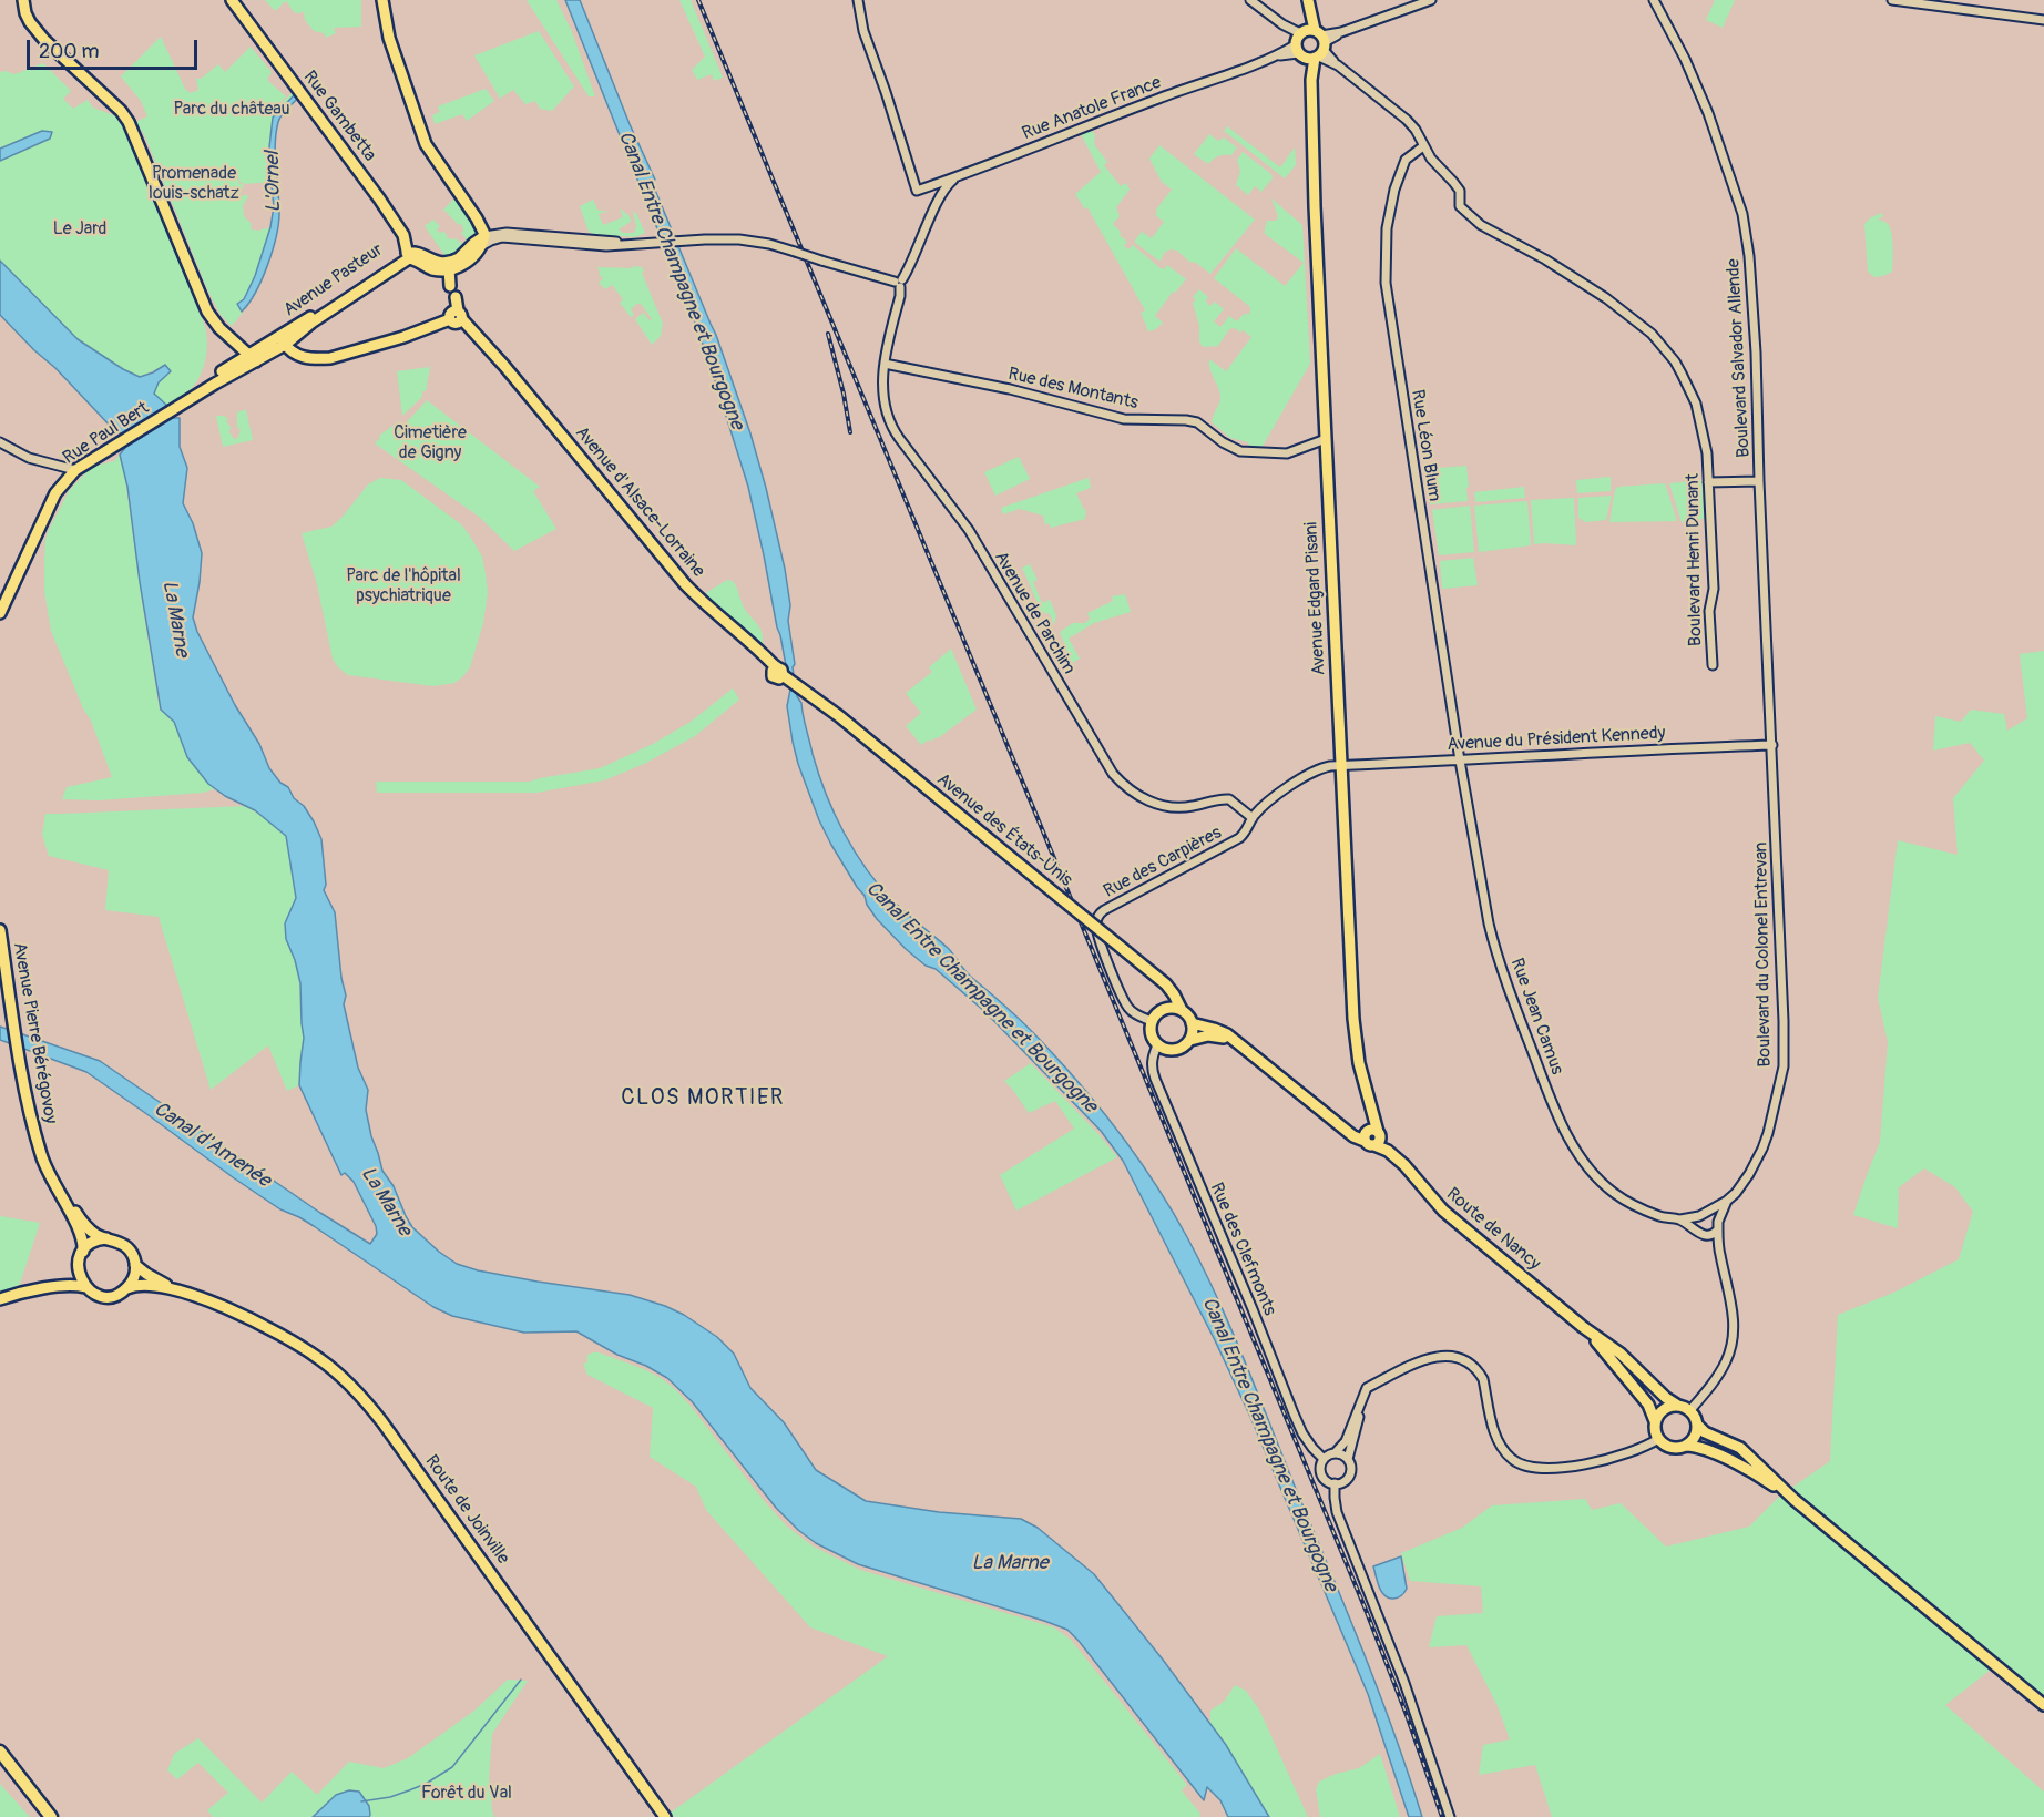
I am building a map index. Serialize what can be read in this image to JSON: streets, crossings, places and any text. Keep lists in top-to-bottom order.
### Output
{
  "streets": {
    "main road": [
      "Rue Gambetta",
      "Avenue Pasteur",
      "Rue Paul Bert",
      "Avenue d'Alsace-Lorraine",
      "Avenue Edgard Pisani",
      "Avenue des États-Unis",
      "Avenue Pierre Bérégovoy",
      "Route de Nancy",
      "Route de Joinville"
    ],
    "street": [
      "Rue Anatole France",
      "Boulevard Salvador Allende",
      "Rue des Montants",
      "Rue Léon Blum",
      "Boulevard Henri Dunant",
      "Avenue de Parchim",
      "Avenue du Président Kennedy",
      "Rue des Carpières",
      "Boulevard du Colonel Entrevan",
      "Rue Jean Camus",
      "Rue des Clefmonts"
    ]
  },
  "crossings": [
    ["Rue Anatole France", "Boulevard Henri Dunant"],
    ["Rue Anatole France", "Avenue Edgard Pisani"],
    ["Rue Anatole France", "Avenue de Parchim"],
    ["Rue Gambetta", "Avenue Pasteur"],
    ["Avenue Pasteur", "Rue Paul Bert"],
    ["Boulevard Salvador Allende", "Boulevard du Colonel Entrevan"],
    ["Rue des Montants", "Avenue Edgard Pisani"],
    ["Rue des Montants", "Avenue de Parchim"],
    ["Rue Léon Blum", "Boulevard Henri Dunant"],
    ["Rue Léon Blum", "Avenue du Président Kennedy"],
    ["Rue Léon Blum", "Rue Jean Camus"],
    ["Avenue d'Alsace-Lorraine", "Avenue des États-Unis"],
    ["Boulevard Henri Dunant", "Avenue Edgard Pisani"],
    ["Avenue Edgard Pisani", "Avenue du Président Kennedy"],
    ["Avenue Edgard Pisani", "Rue des Carpières"],
    ["Avenue Edgard Pisani", "Route de Nancy"],
    ["Avenue de Parchim", "Rue des Carpières"],
    ["Avenue du Président Kennedy", "Rue des Carpières"],
    ["Avenue du Président Kennedy", "Boulevard du Colonel Entrevan"],
    ["Avenue du Président Kennedy", "Rue Jean Camus"],
    ["Avenue des États-Unis", "Rue des Carpières"],
    ["Avenue des États-Unis", "Route de Nancy"],
    ["Avenue des États-Unis", "Rue des Clefmonts"],
    ["Rue des Carpières", "Route de Nancy"],
    ["Rue des Carpières", "Rue des Clefmonts"],
    ["Boulevard du Colonel Entrevan", "Rue Jean Camus"],
    ["Boulevard du Colonel Entrevan", "Route de Nancy"],
    ["Route de Nancy", "Rue des Clefmonts"]
  ],
  "districts": ["CLOS MORTIER"],
  "water": [
    "L'Ornel",
    "Canal Entre Champagne et Bourgogne",
    "La Marne",
    "Canal d'Amenée"
  ],
  "parks": [
    "Parc du château",
    "Promenade louis-schatz",
    "Le Jard",
    "Cimetière de Gigny",
    "Parc de l'hôpital psychiatrique",
    "Forêt du Val"
  ],
  "scale_bar": "200 m"
}
